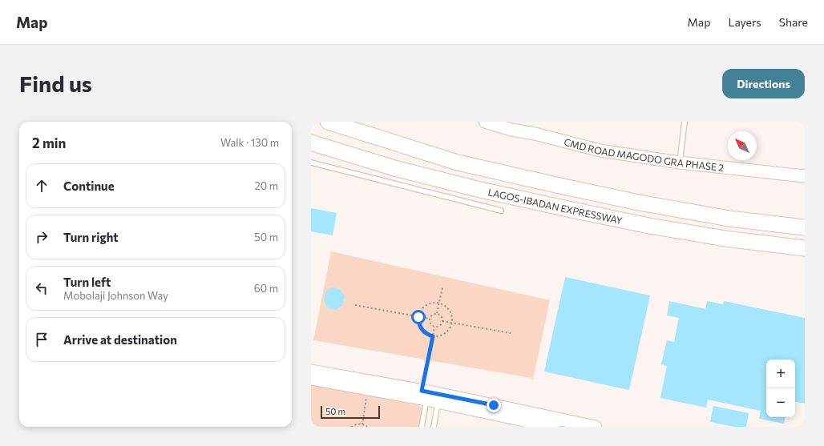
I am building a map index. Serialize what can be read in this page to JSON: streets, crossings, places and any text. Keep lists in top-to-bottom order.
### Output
{
  "streets": {
    "highway": ["LAGOS-IBADAN EXPRESSWAY"],
    "street": ["CMD ROAD MAGODO GRA PHASE 2"]
  },
  "scale_bar": "50 m",
  "north": "top left",
  "page": {
    "header": "Map",
    "nav": ["Map", "Layers", "Share"],
    "buttons": "Directions",
    "title": "Find us",
    "heading": ["2 min", "Walk · 130 m"],
    "list": [
      ["Continue", "20 m"],
      ["Turn right", "50 m"],
      ["Turn left", "Mobolaji Johnson Way", "60 m"],
      "Arrive at destination"
    ],
    "map_buttons": ["+", "−"],
    "scale": "50 m"
  }
}
